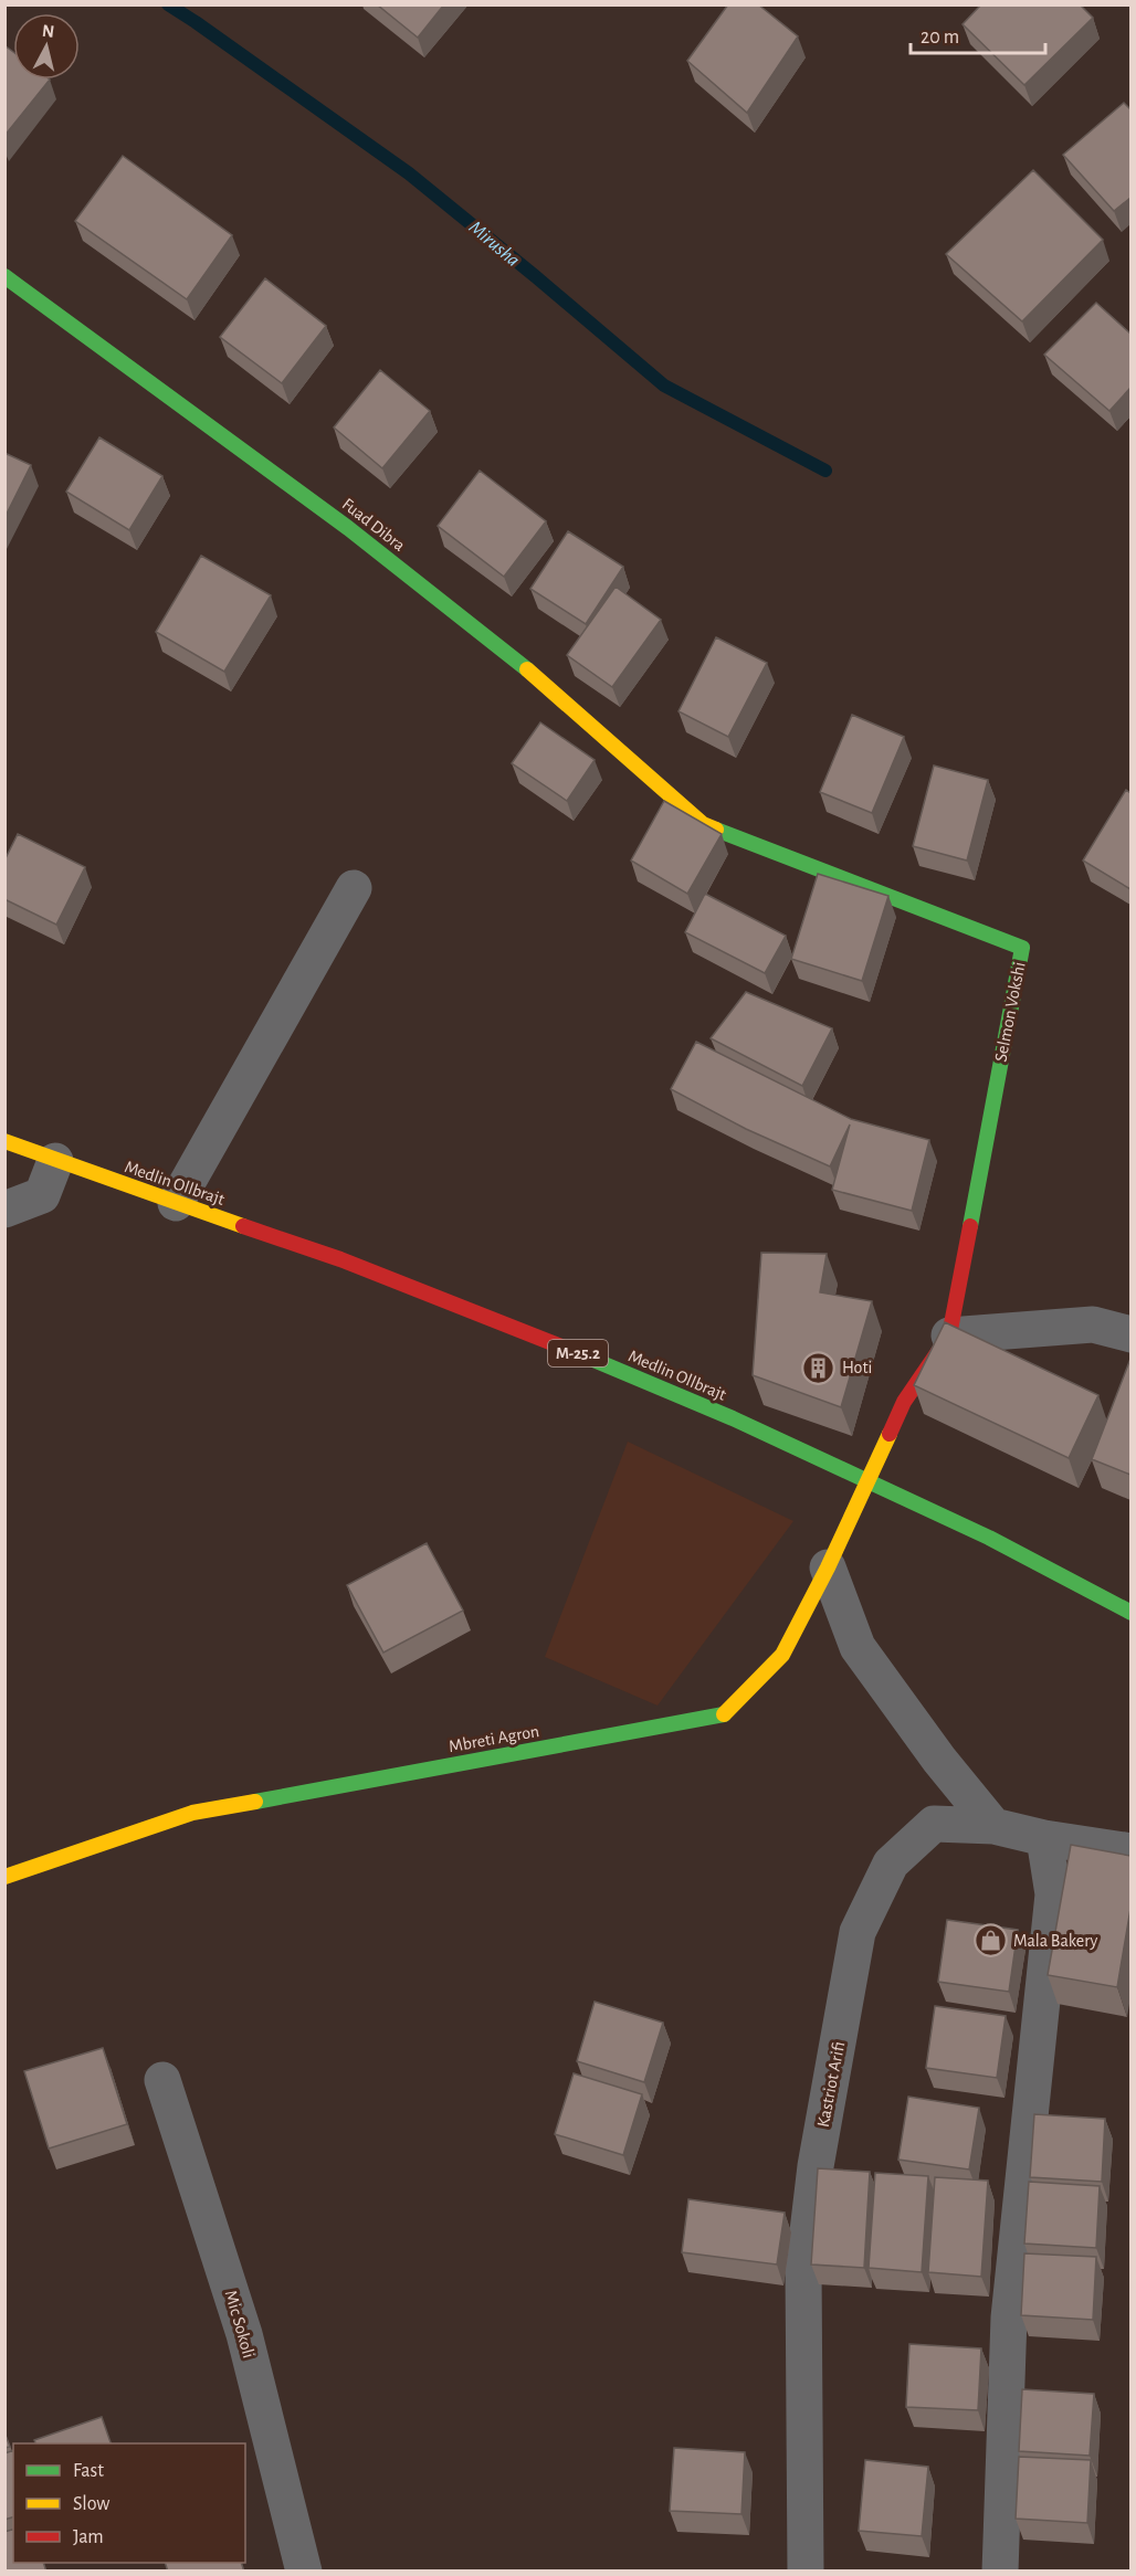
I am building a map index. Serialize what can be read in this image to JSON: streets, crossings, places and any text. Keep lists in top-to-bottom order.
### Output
{
  "streets": {
    "street": [
      "Fuad Dibra",
      "Selmon Vokshi",
      "Medlin Ollbrajt",
      "M-25.2",
      "Mbreti Agron",
      "Kastriot Arifi",
      "Mic Sokoli"
    ]
  },
  "crossings": [
    ["Fuad Dibra", "Selmon Vokshi"],
    ["Selmon Vokshi", "Medlin Ollbrajt"],
    ["Selmon Vokshi", "Mbreti Agron"],
    ["Medlin Ollbrajt", "Mbreti Agron"]
  ],
  "water": ["Mirusha"],
  "places": {
    "building": ["Hoti"],
    "shop": ["Mala Bakery"]
  },
  "legend": ["Fast", "Slow", "Jam"],
  "scale_bar": "20 m",
  "north": "top"
}
